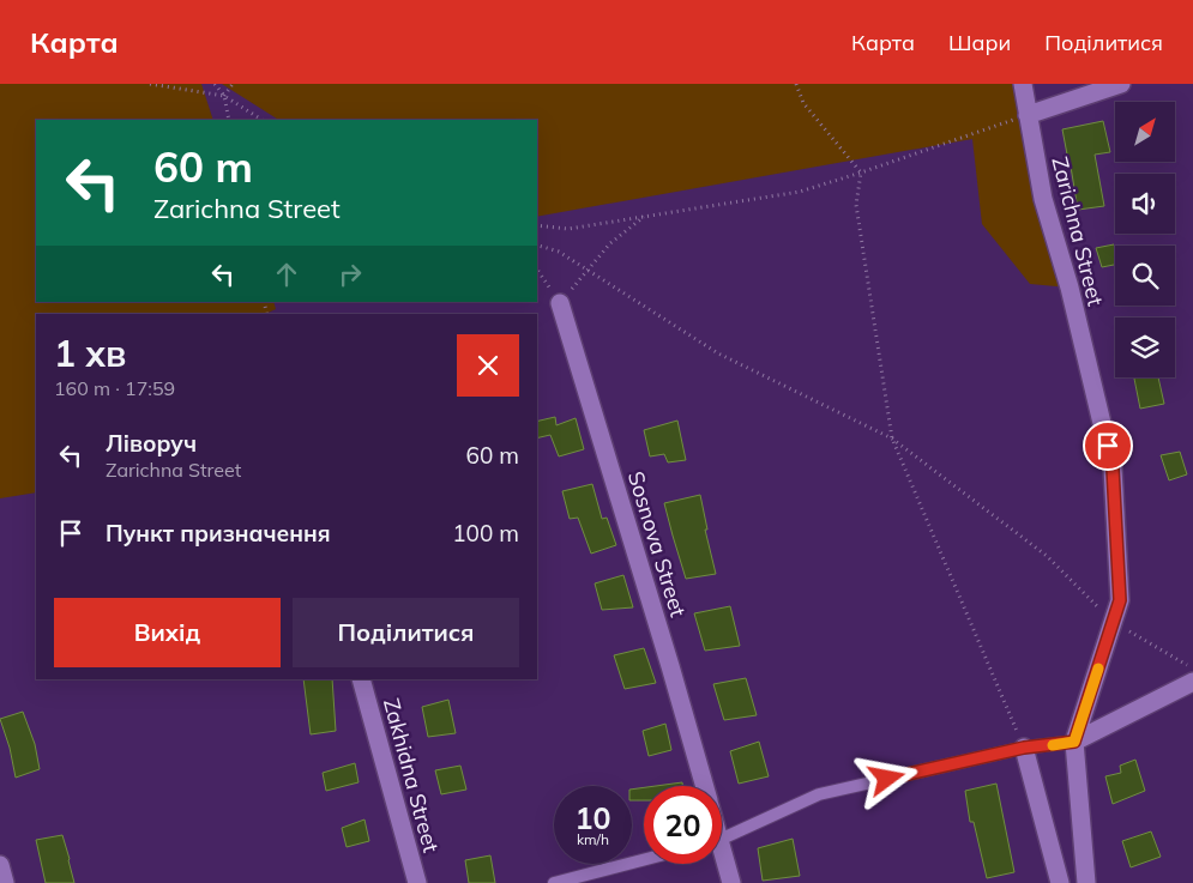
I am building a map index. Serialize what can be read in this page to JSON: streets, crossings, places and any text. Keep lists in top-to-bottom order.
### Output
{
  "streets": {
    "street": ["Zarichna Street", "Sosnova Street", "Zakhidna Street"]
  },
  "north": "top right",
  "page": {
    "header": "Карта",
    "nav": ["Карта", "Шари", "Поділитися"],
    "turn": ["60 m", "Zarichna Street"],
    "heading": ["1 хв", "160 m · 17:59"],
    "list": [
      {
        "name": "Ліворуч",
        "note": "Zarichna Street",
        "value": "60 m"
      },
      {
        "name": "Пункт призначення",
        "value": "100 m"
      }
    ],
    "buttons": ["Вихід", "Поділитися"],
    "speed": "10 km/h",
    "limit": "20"
  }
}
